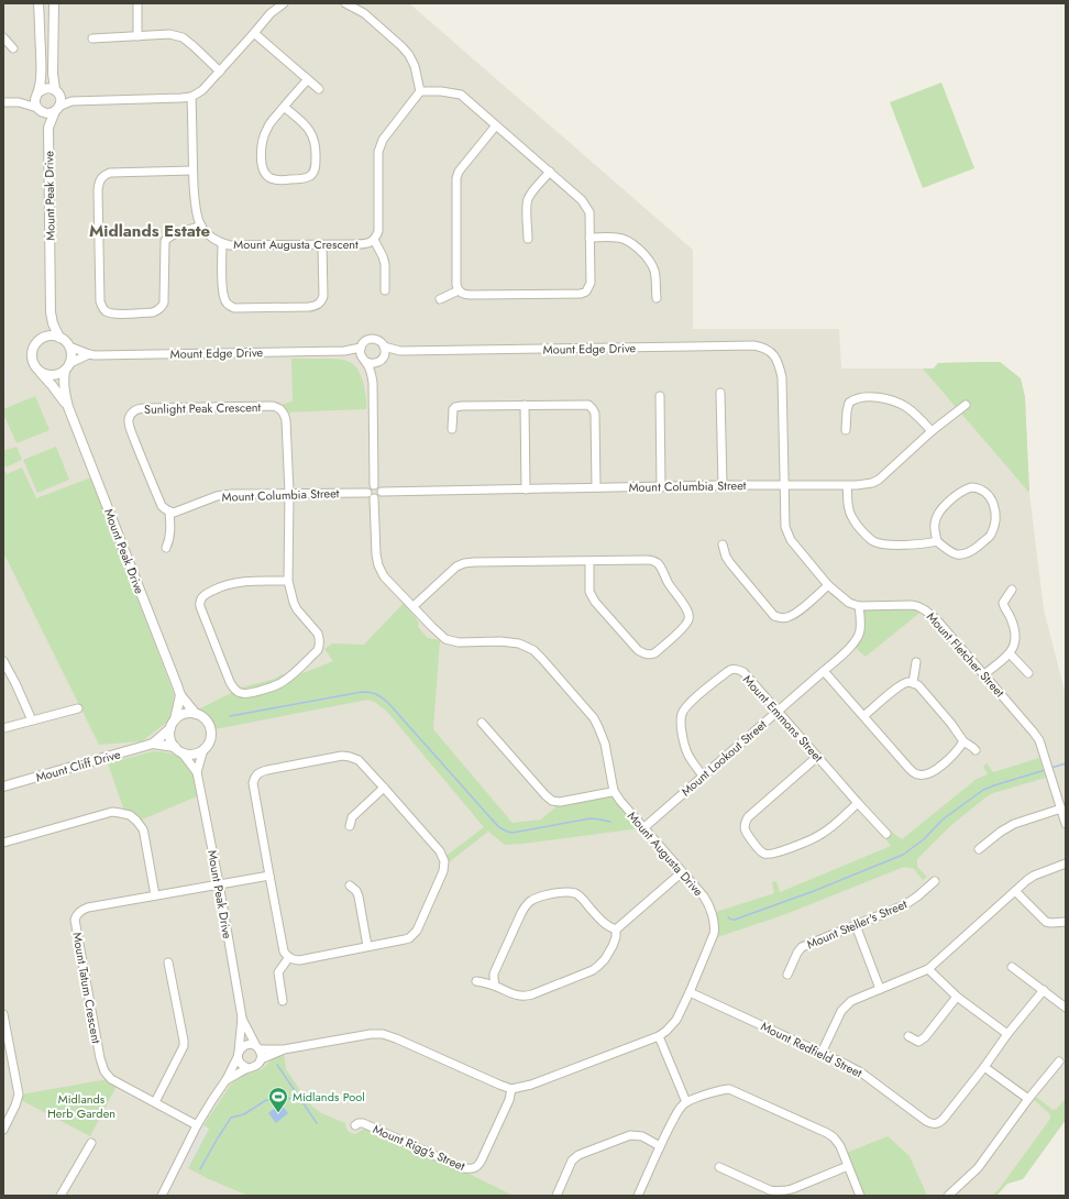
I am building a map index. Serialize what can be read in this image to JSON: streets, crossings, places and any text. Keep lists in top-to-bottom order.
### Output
{
  "streets": {
    "street": [
      "Mount Peak Drive",
      "Mount Augusta Crescent",
      "Mount Edge Drive",
      "Sunlight Peak Crescent",
      "Mount Columbia Street",
      "Mount Fletcher Street",
      "Mount Emmons Street",
      "Mount Lookout Street",
      "Mount Cliff Drive",
      "Mount Augusta Drive",
      "Mount Steller's Street",
      "Mount Tatum Crescent",
      "Mount Redfield Street",
      "Mount Rigg's Street"
    ]
  },
  "crossings": [
    ["Mount Peak Drive", "Mount Edge Drive"],
    ["Mount Peak Drive", "Mount Cliff Drive"],
    ["Mount Peak Drive", "Mount Tatum Crescent"],
    ["Mount Edge Drive", "Mount Columbia Street"],
    ["Sunlight Peak Crescent", "Mount Columbia Street"],
    ["Mount Columbia Street", "Mount Augusta Drive"],
    ["Mount Fletcher Street", "Mount Lookout Street"],
    ["Mount Emmons Street", "Mount Lookout Street"],
    ["Mount Lookout Street", "Mount Augusta Drive"],
    ["Mount Augusta Drive", "Mount Redfield Street"],
    ["Mount Augusta Drive", "Mount Rigg's Street"]
  ],
  "districts": ["Midlands Estate"],
  "parks": ["Midlands Herb Garden"],
  "places": {
    "sports": ["Midlands Pool"]
  }
}
